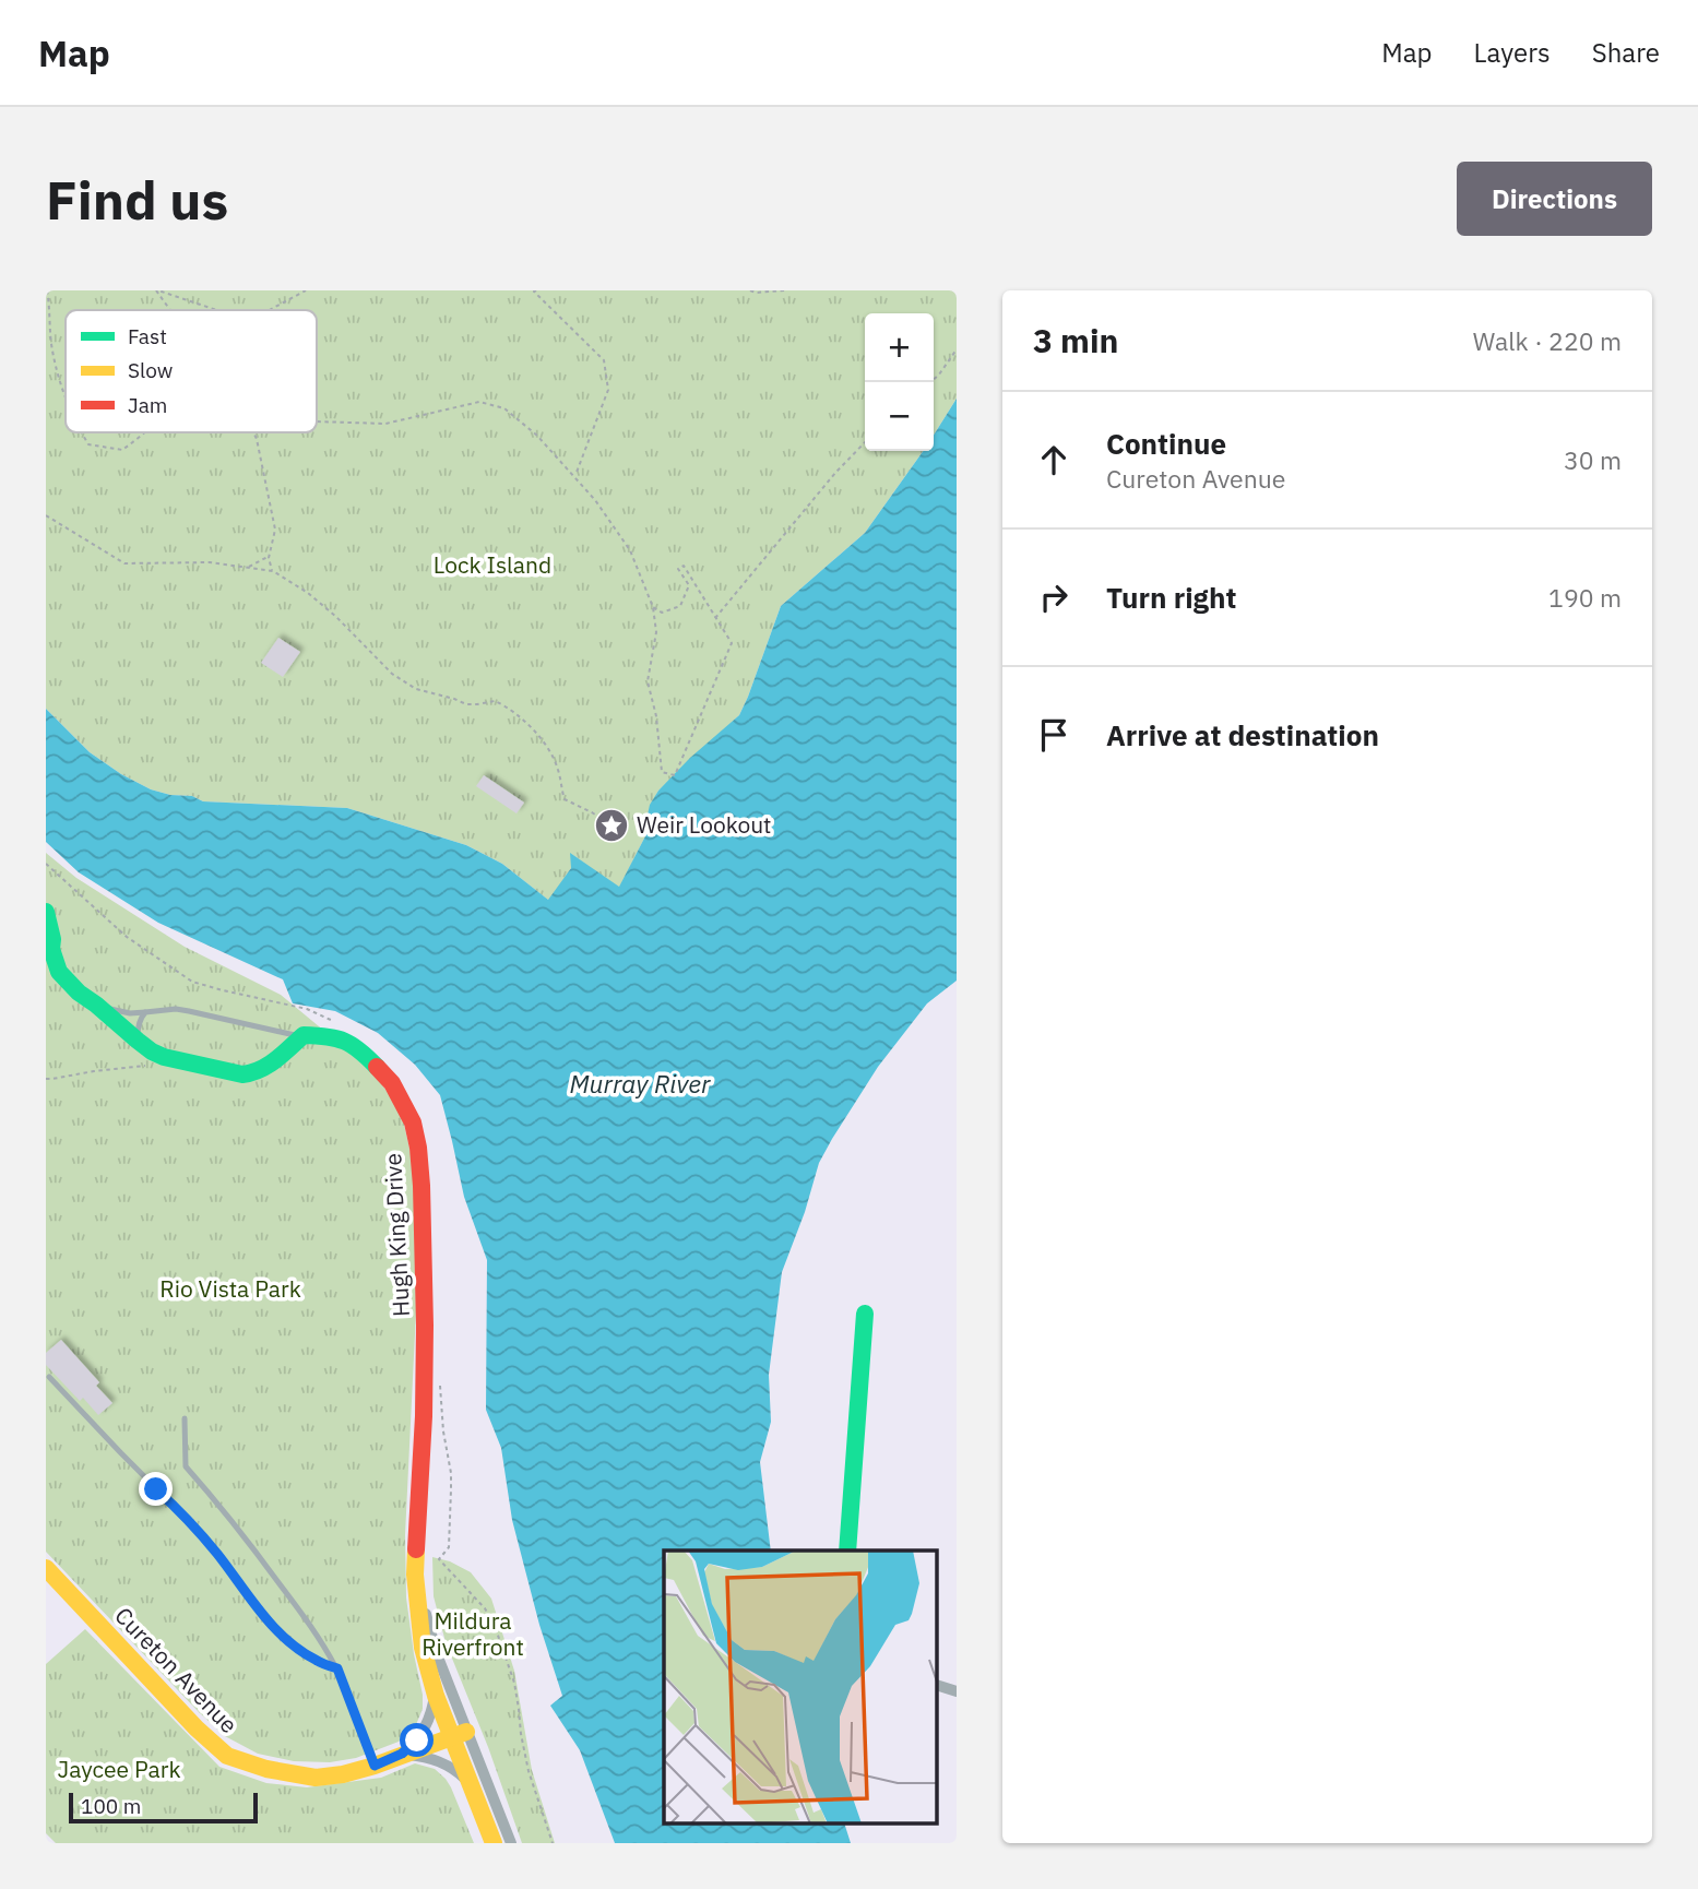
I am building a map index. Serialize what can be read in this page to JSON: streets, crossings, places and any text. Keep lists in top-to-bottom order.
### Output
{
  "streets": {
    "street": ["Hugh King Drive", "Cureton Avenue"]
  },
  "crossings": [
    ["Hugh King Drive", "Cureton Avenue"]
  ],
  "water": ["Murray River"],
  "parks": [
    "Lock Island",
    "Rio Vista Park",
    "Mildura Riverfront",
    "Jaycee Park"
  ],
  "places": {
    "place": ["Weir Lookout"]
  },
  "legend": ["Fast", "Slow", "Jam"],
  "scale_bar": "100 m",
  "page": {
    "header": "Map",
    "nav": ["Map", "Layers", "Share"],
    "buttons": "Directions",
    "title": "Find us",
    "heading": ["3 min", "Walk · 220 m"],
    "map_buttons": ["+", "−"],
    "list": [
      ["Continue", "Cureton Avenue", "30 m"],
      ["Turn right", "190 m"],
      "Arrive at destination"
    ],
    "scale": "100 m"
  }
}
